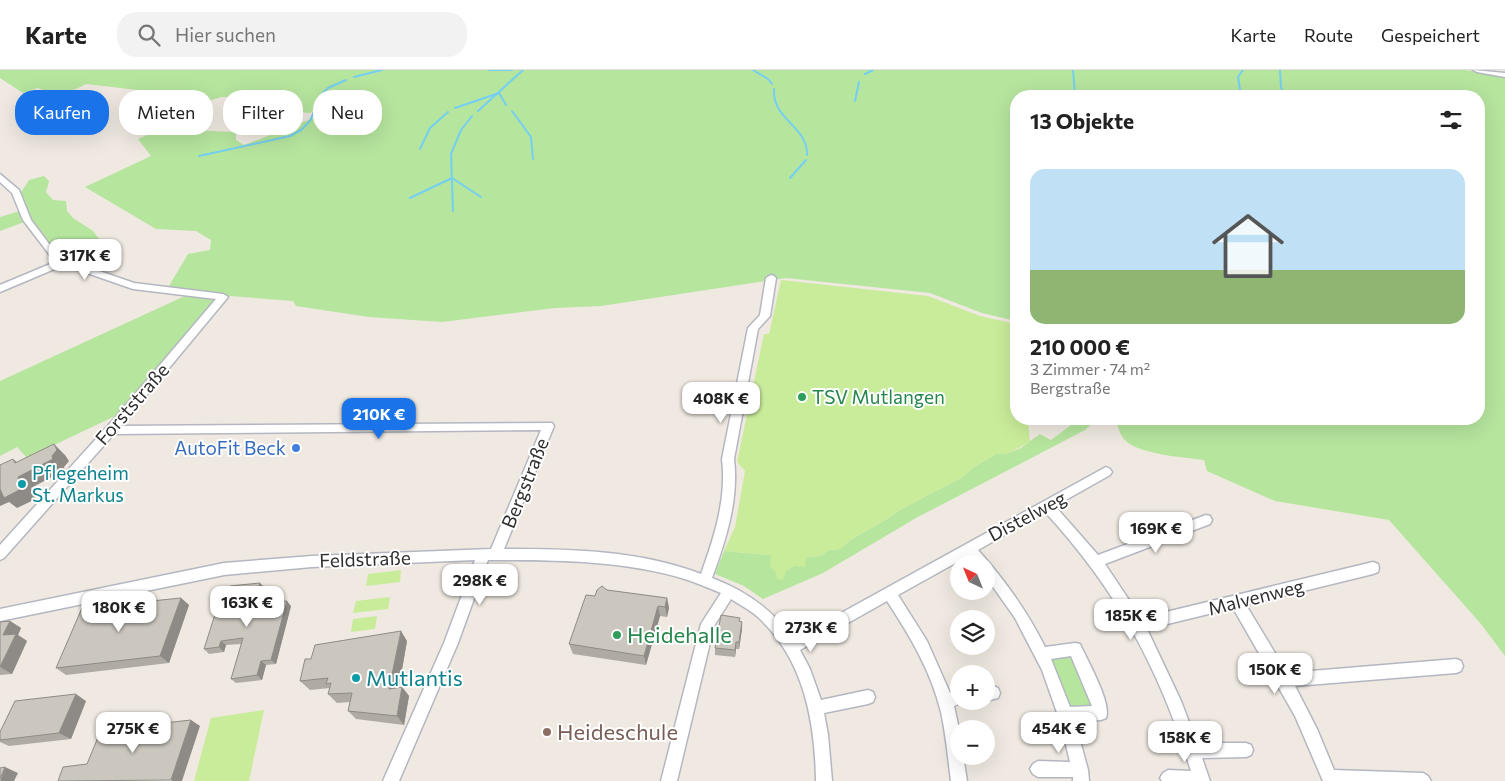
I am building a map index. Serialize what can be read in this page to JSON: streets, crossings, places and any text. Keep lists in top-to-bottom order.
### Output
{
  "streets": {
    "street": [
      "Forststraße",
      "Bergstraße",
      "Distelweg",
      "Feldstraße",
      "Malvenweg"
    ]
  },
  "crossings": [
    ["Forststraße", "Bergstraße"],
    ["Bergstraße", "Feldstraße"],
    ["Distelweg", "Feldstraße"]
  ],
  "places": [
    "TSV Mutlangen",
    "AutoFit Beck",
    "Pflegeheim St. Markus",
    "Heidehalle",
    "Mutlantis",
    "Heideschule"
  ],
  "north": "top left",
  "page": {
    "header": "Karte",
    "search": "Hier suchen",
    "nav": ["Karte", "Route", "Gespeichert"],
    "chip": [
      "Kaufen",
      "Mieten",
      "Filter",
      "Neu"
    ],
    "heading": "13 Objekte",
    "list": [
      {
        "name": "210 000 €",
        "note": "3 Zimmer · 74 m² · Bergstraße"
      }
    ],
    "price": [
      "317K €",
      "408K €",
      "210K €",
      "169K €",
      "298K €",
      "163K €",
      "180K €",
      "185K €",
      "273K €",
      "150K €",
      "275K €",
      "454K €",
      "158K €"
    ],
    "map_buttons": ["+", "−"]
  }
}
